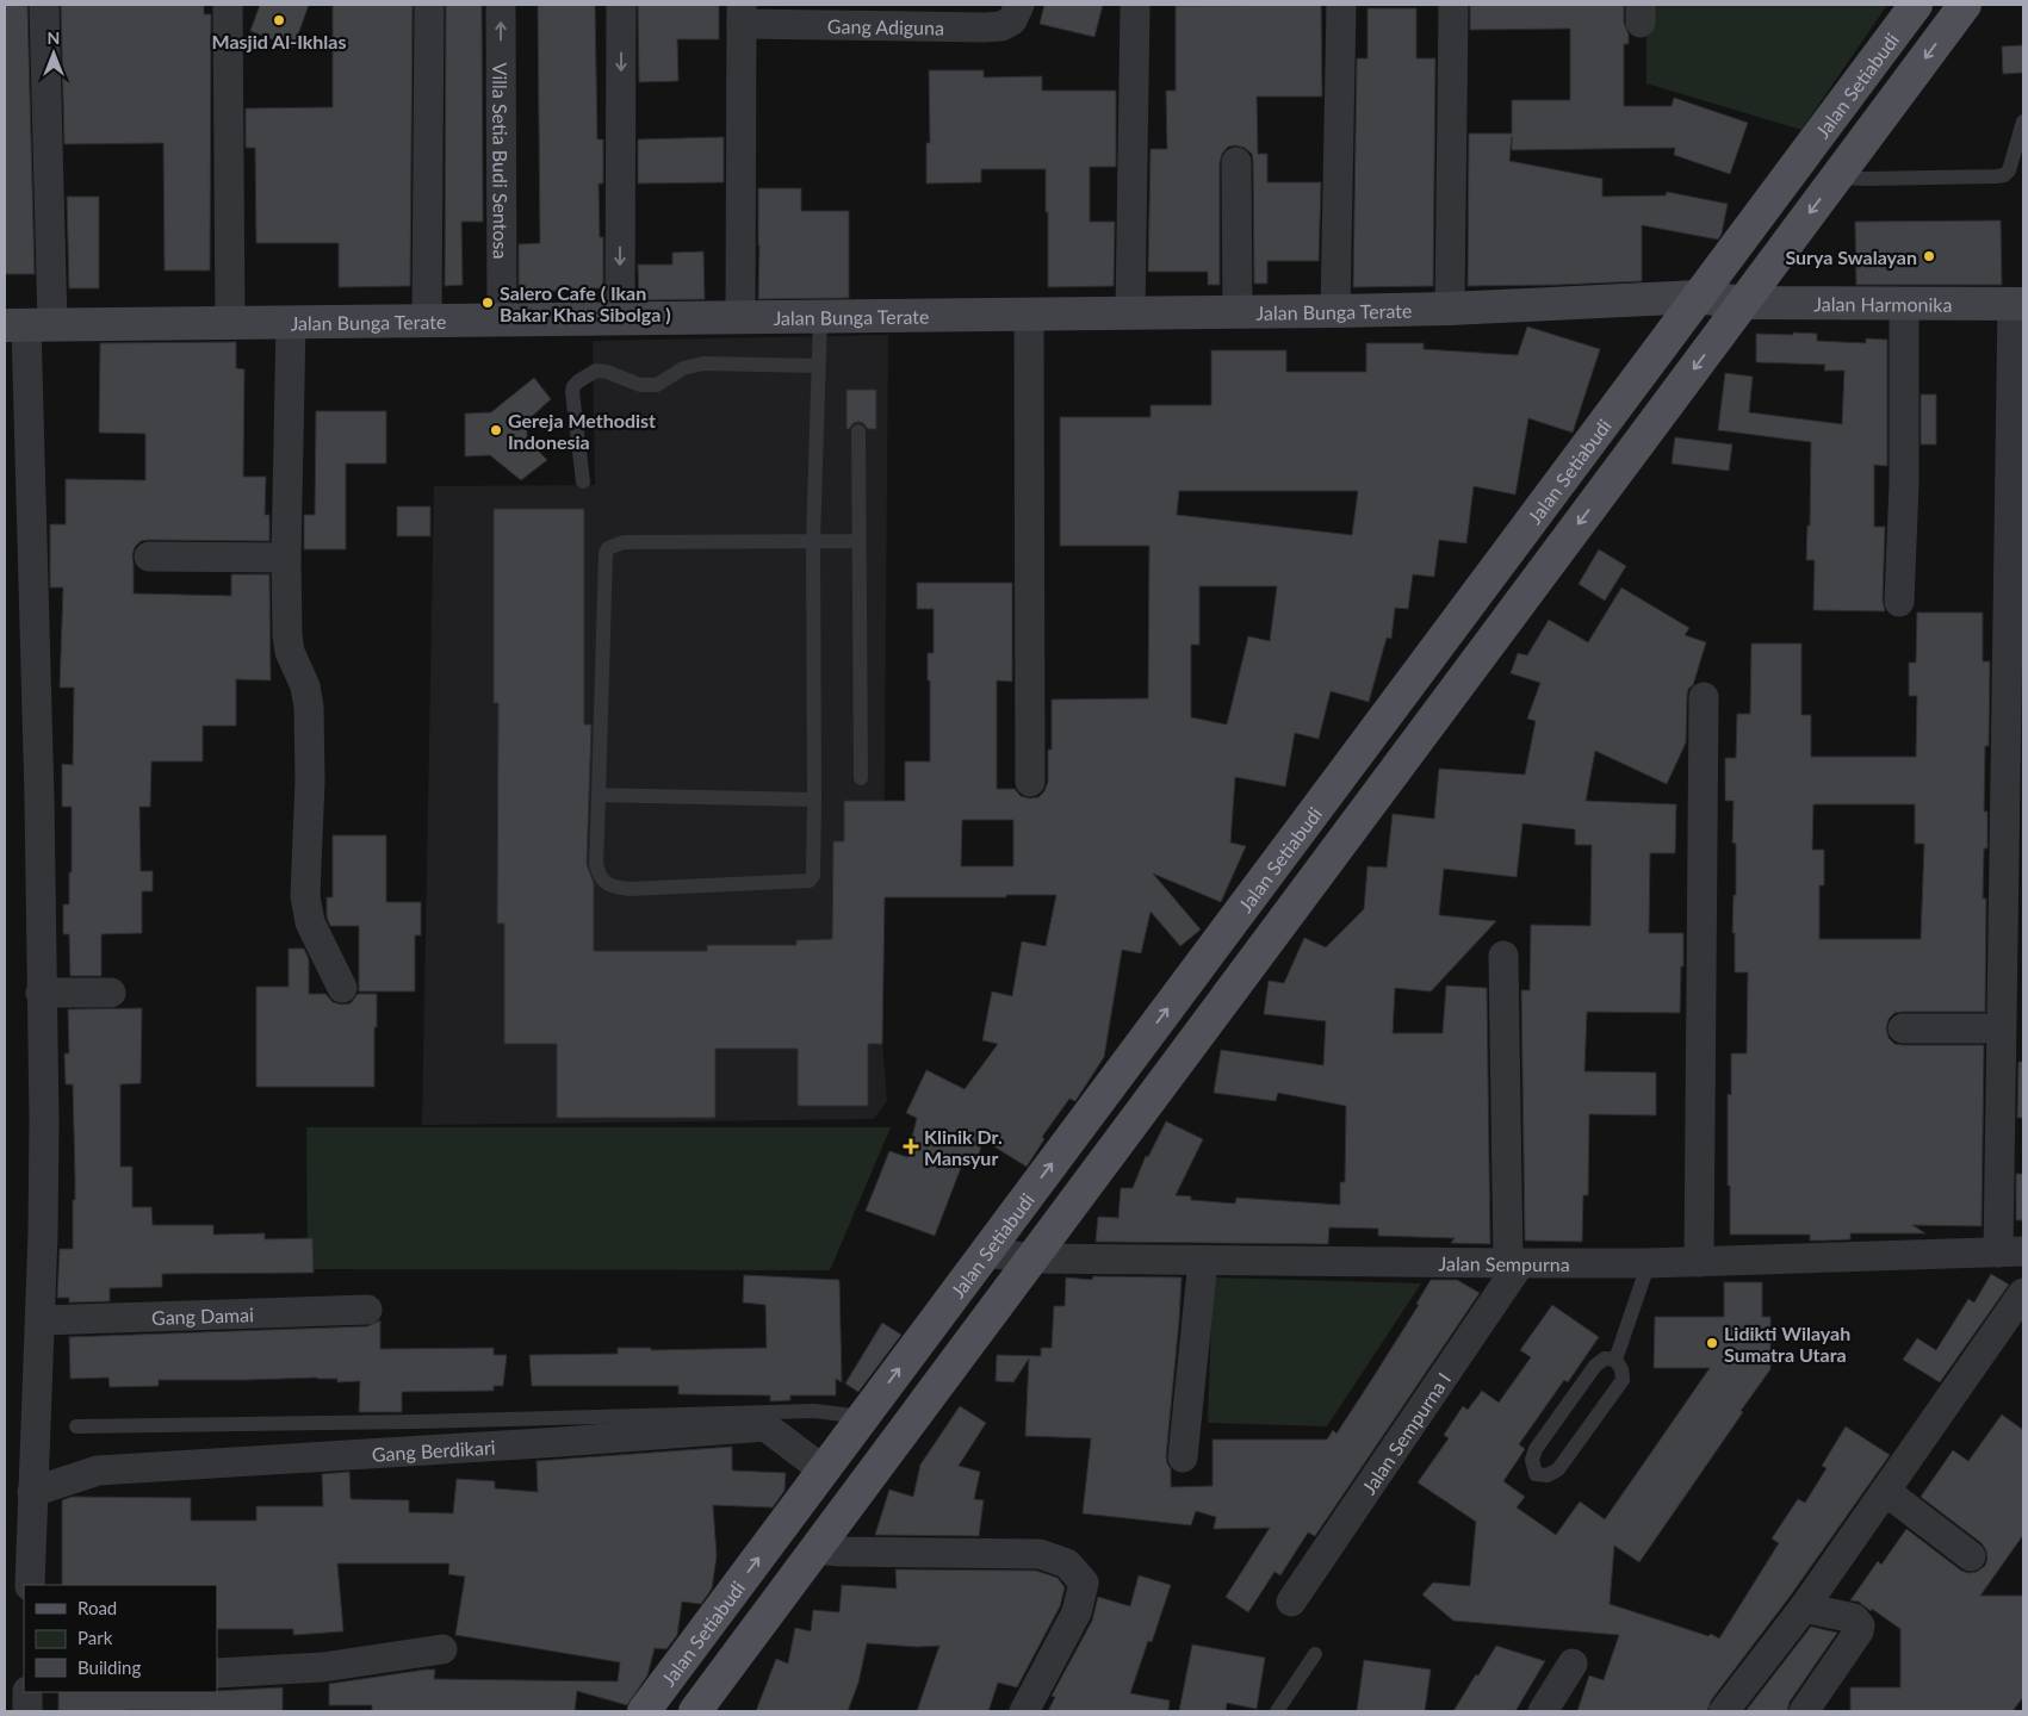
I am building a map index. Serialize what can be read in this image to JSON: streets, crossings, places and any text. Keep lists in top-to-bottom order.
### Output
{
  "streets": {
    "main road": ["Jalan Setiabudi"],
    "street": [
      "Gang Adiguna",
      "Villa Setia Budi Sentosa",
      "Jalan Harmonika",
      "Jalan Bunga Terate",
      "Jalan Sempurna",
      "Gang Damai",
      "Jalan Sempurna I",
      "Gang Berdikari"
    ]
  },
  "crossings": [
    ["Jalan Setiabudi", "Jalan Harmonika"],
    ["Jalan Setiabudi", "Jalan Bunga Terate"],
    ["Jalan Setiabudi", "Jalan Sempurna"],
    ["Jalan Setiabudi", "Gang Berdikari"],
    ["Villa Setia Budi Sentosa", "Jalan Bunga Terate"],
    ["Jalan Harmonika", "Jalan Bunga Terate"],
    ["Jalan Sempurna", "Jalan Sempurna I"]
  ],
  "places": {
    "other": [
      "Masjid Al-Ikhlas",
      "Surya Swalayan",
      "Salero Cafe ( Ikan Bakar Khas Sibolga )",
      "Gereja Methodist Indonesia",
      "Lidikti Wilayah Sumatra Utara"
    ],
    "health": ["Klinik Dr. Mansyur"]
  },
  "legend": ["Road", "Park", "Building"],
  "north": "top"
}
